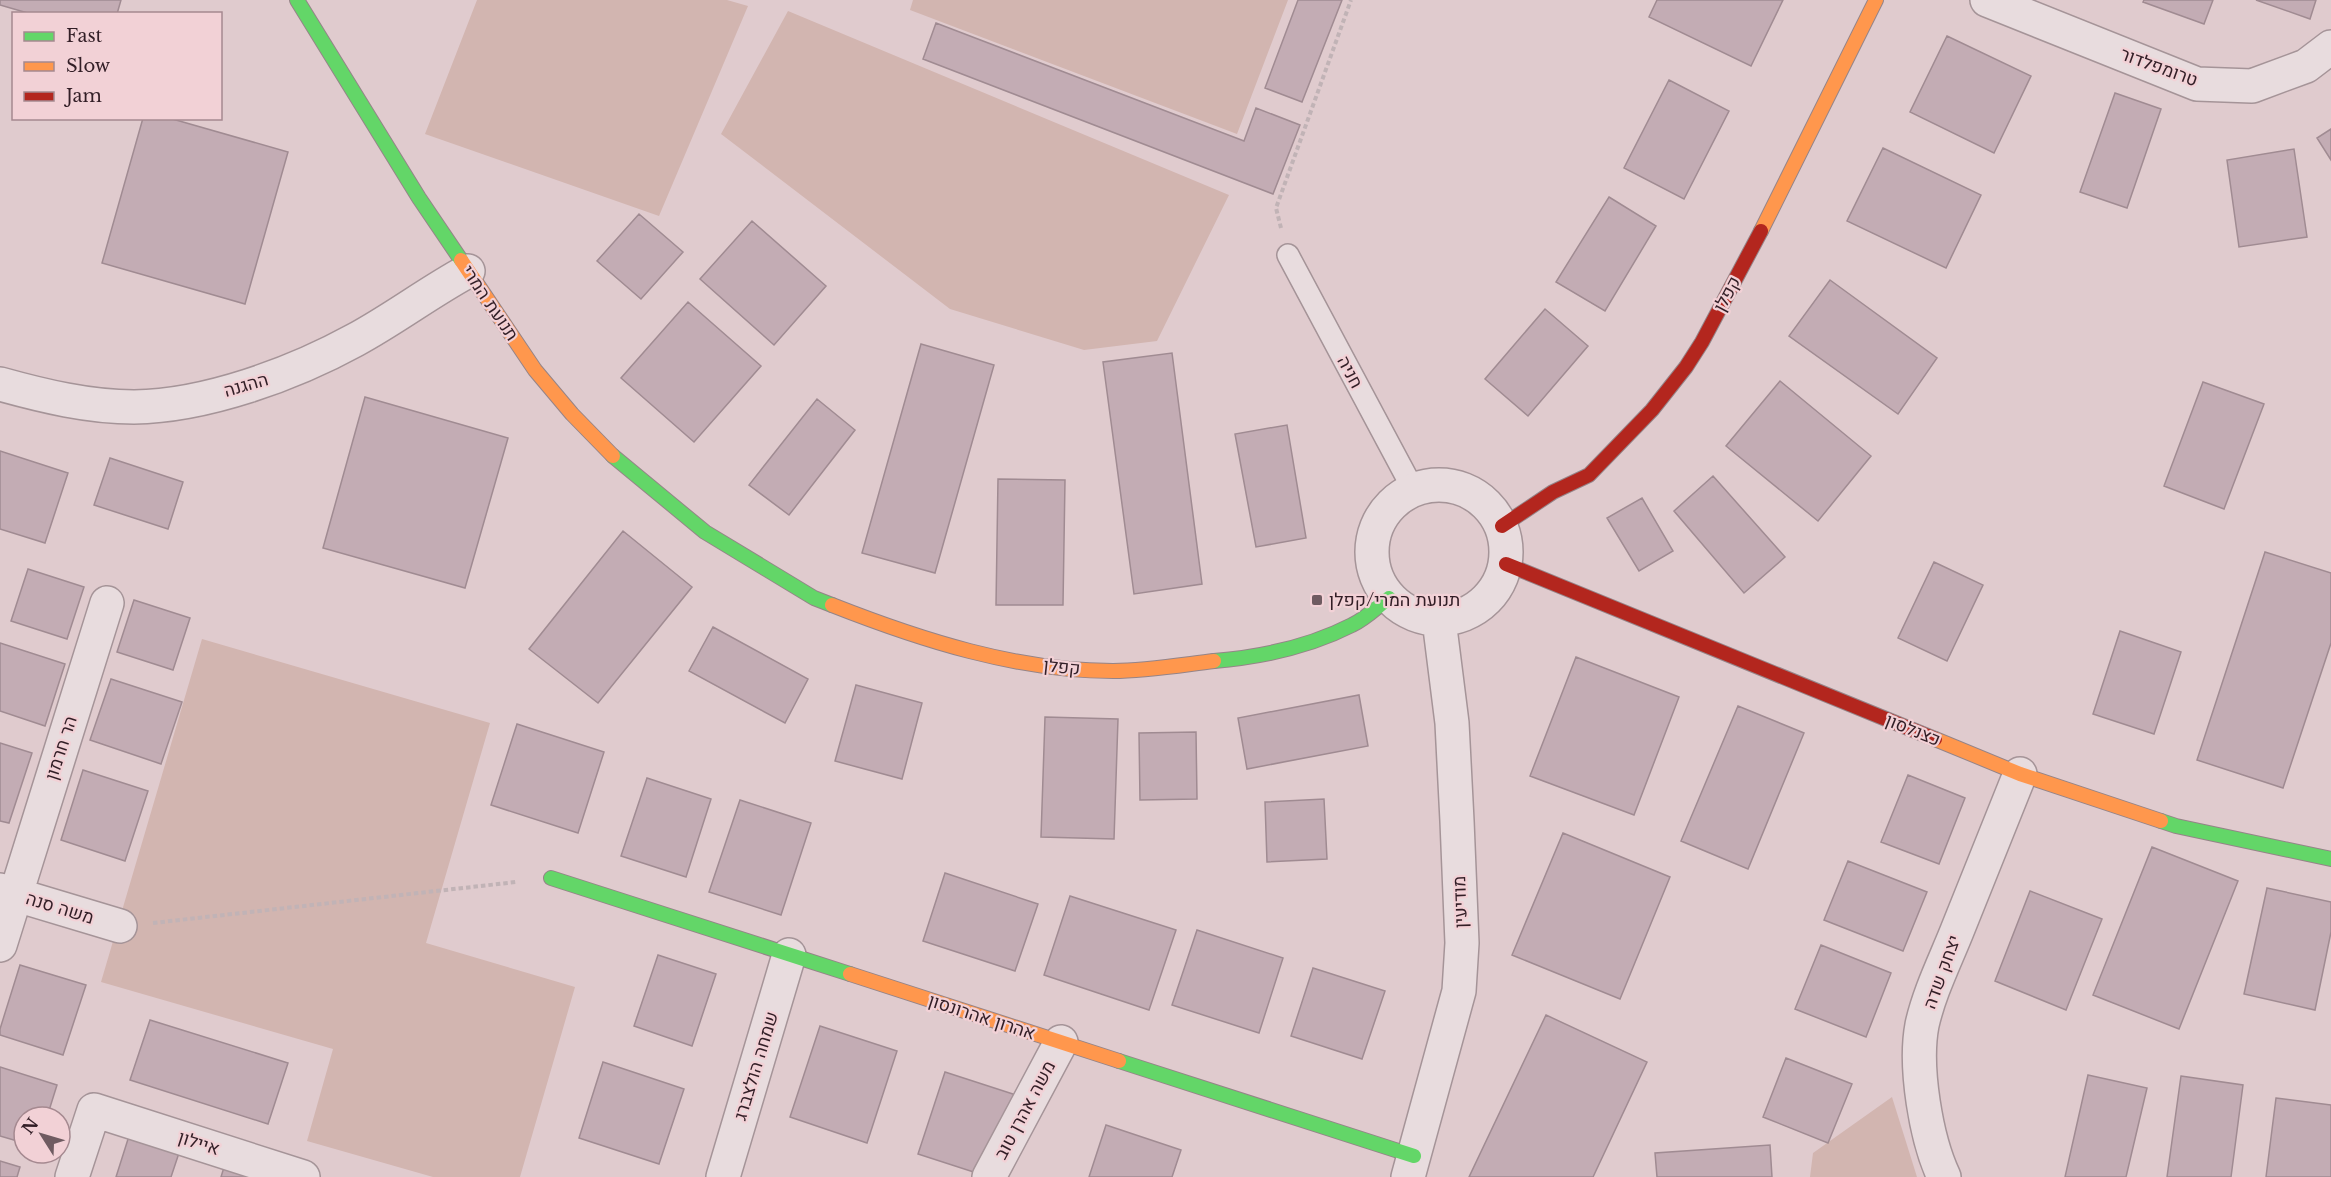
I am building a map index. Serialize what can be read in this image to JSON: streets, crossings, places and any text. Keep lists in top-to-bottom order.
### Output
{
  "streets": {
    "street": [
      "טרומפלדור",
      "קפלן",
      "תנועת המרי",
      "ההגנה",
      "כצנלסון",
      "הר חרמון",
      "מודיעין",
      "משה סנה",
      "יצחק שדה",
      "אהרון אהרונסון",
      "שמחה הולצברג",
      "משה אהרן טוב",
      "איילון"
    ],
    "lane": ["חניה"]
  },
  "crossings": [
    ["קפלן", "תנועת המרי"],
    ["קפלן", "חניה"],
    ["קפלן", "כצנלסון"],
    ["קפלן", "מודיעין"],
    ["תנועת המרי", "ההגנה"],
    ["חניה", "כצנלסון"],
    ["חניה", "מודיעין"],
    ["כצנלסון", "מודיעין"],
    ["כצנלסון", "יצחק שדה"],
    ["הר חרמון", "משה סנה"],
    ["מודיעין", "אהרון אהרונסון"],
    ["אהרון אהרונסון", "שמחה הולצברג"],
    ["אהרון אהרונסון", "משה אהרן טוב"]
  ],
  "places": {
    "transit": ["תנועת המרי/קפלן"]
  },
  "legend": ["Fast", "Slow", "Jam"],
  "north": "top left"
}
